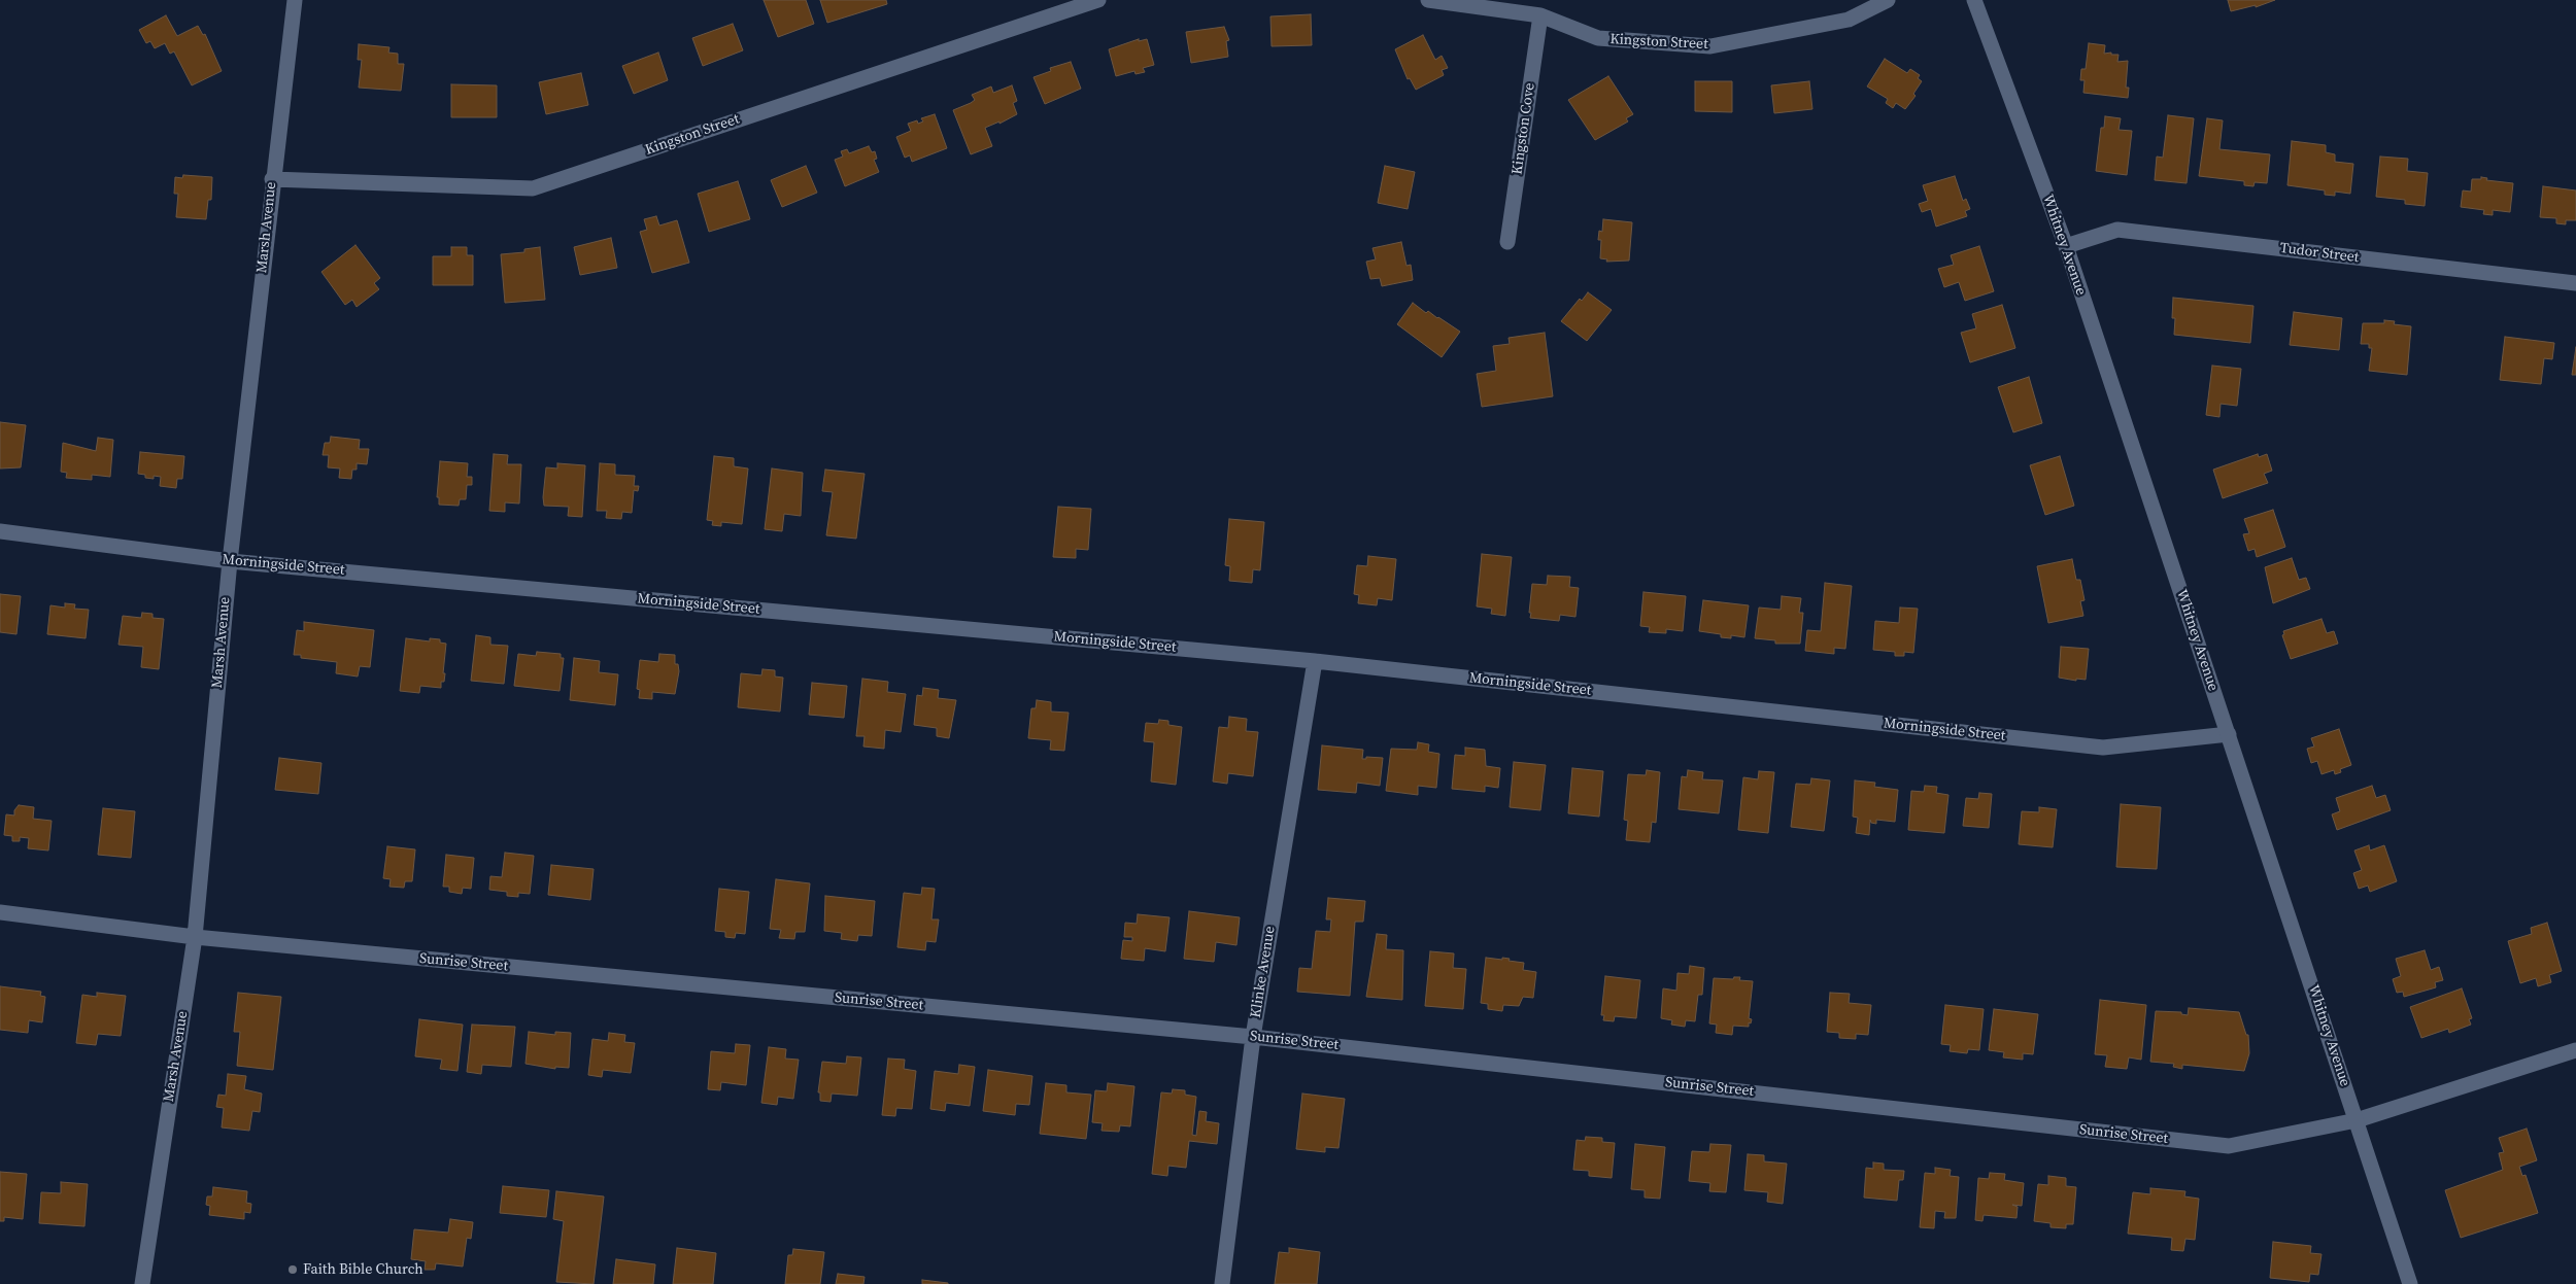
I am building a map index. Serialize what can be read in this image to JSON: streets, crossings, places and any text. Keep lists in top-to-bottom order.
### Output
{
  "streets": {
    "street": [
      "Kingston Street",
      "Kingston Cove",
      "Marsh Avenue",
      "Whitney Avenue",
      "Tudor Street",
      "Morningside Street",
      "Sunrise Street",
      "Klinke Avenue"
    ]
  },
  "crossings": [
    ["Kingston Street", "Kingston Cove"],
    ["Kingston Street", "Marsh Avenue"],
    ["Marsh Avenue", "Morningside Street"],
    ["Marsh Avenue", "Sunrise Street"],
    ["Whitney Avenue", "Tudor Street"],
    ["Whitney Avenue", "Morningside Street"],
    ["Whitney Avenue", "Sunrise Street"],
    ["Morningside Street", "Klinke Avenue"],
    ["Sunrise Street", "Klinke Avenue"]
  ],
  "places": ["Faith Bible Church"]
}
